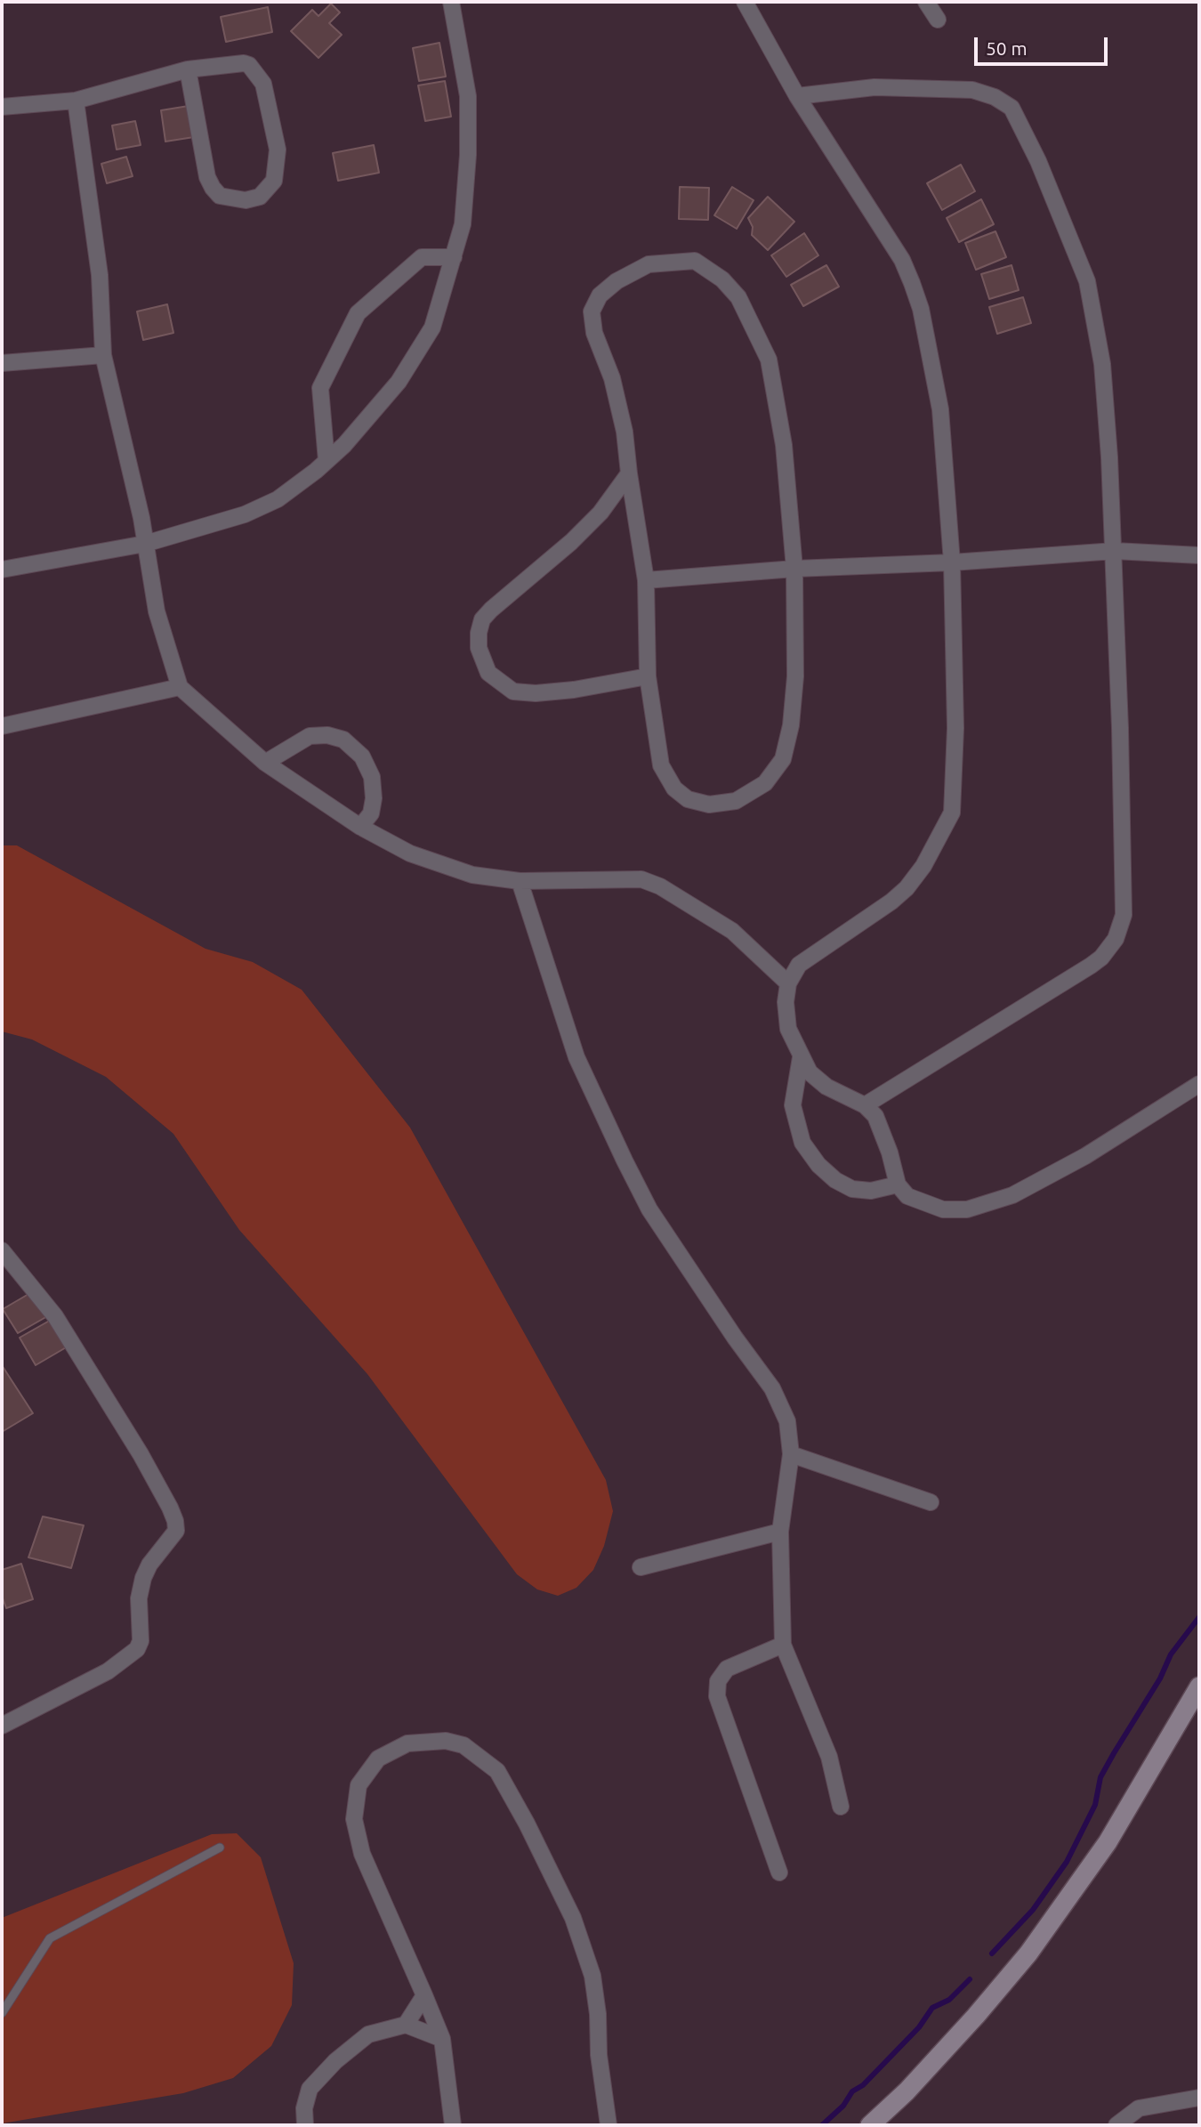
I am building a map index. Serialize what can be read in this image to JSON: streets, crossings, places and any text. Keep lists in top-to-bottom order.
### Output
{
  "scale_bar": "50 m"
}
